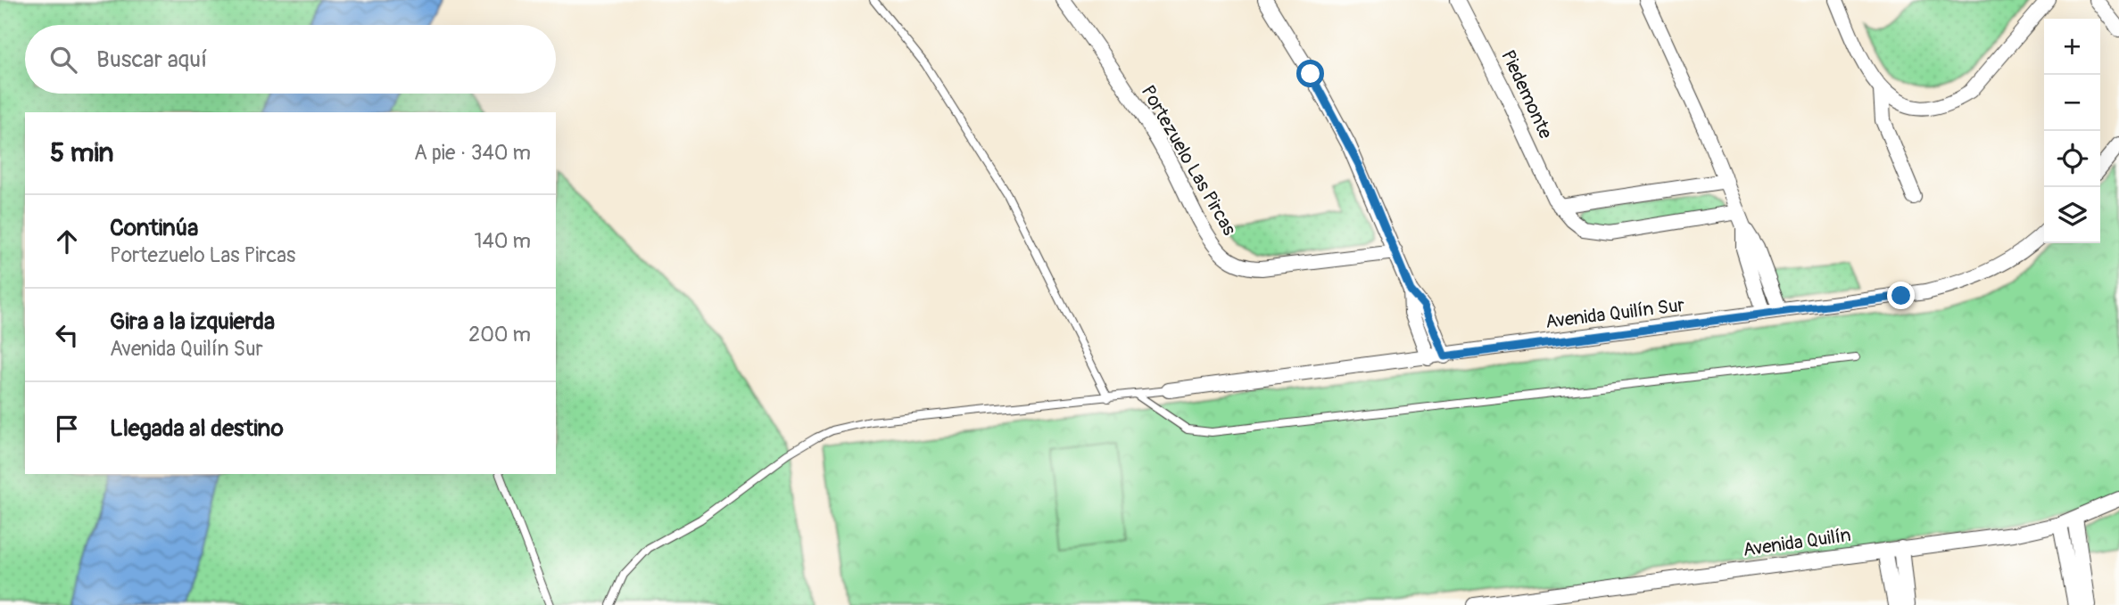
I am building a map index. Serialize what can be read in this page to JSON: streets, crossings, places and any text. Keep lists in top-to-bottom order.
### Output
{
  "streets": {
    "street": [
      "Piedemonte",
      "Portezuelo Las Pircas",
      "Avenida Quilín Sur",
      "Avenida Quilín"
    ]
  },
  "page": {
    "map_buttons": ["+", "−"],
    "search": "Buscar aquí",
    "heading": ["5 min", "A pie · 340 m"],
    "list": [
      ["Continúa", "Portezuelo Las Pircas", "140 m"],
      ["Gira a la izquierda", "Avenida Quilín Sur", "200 m"],
      "Llegada al destino"
    ]
  }
}
